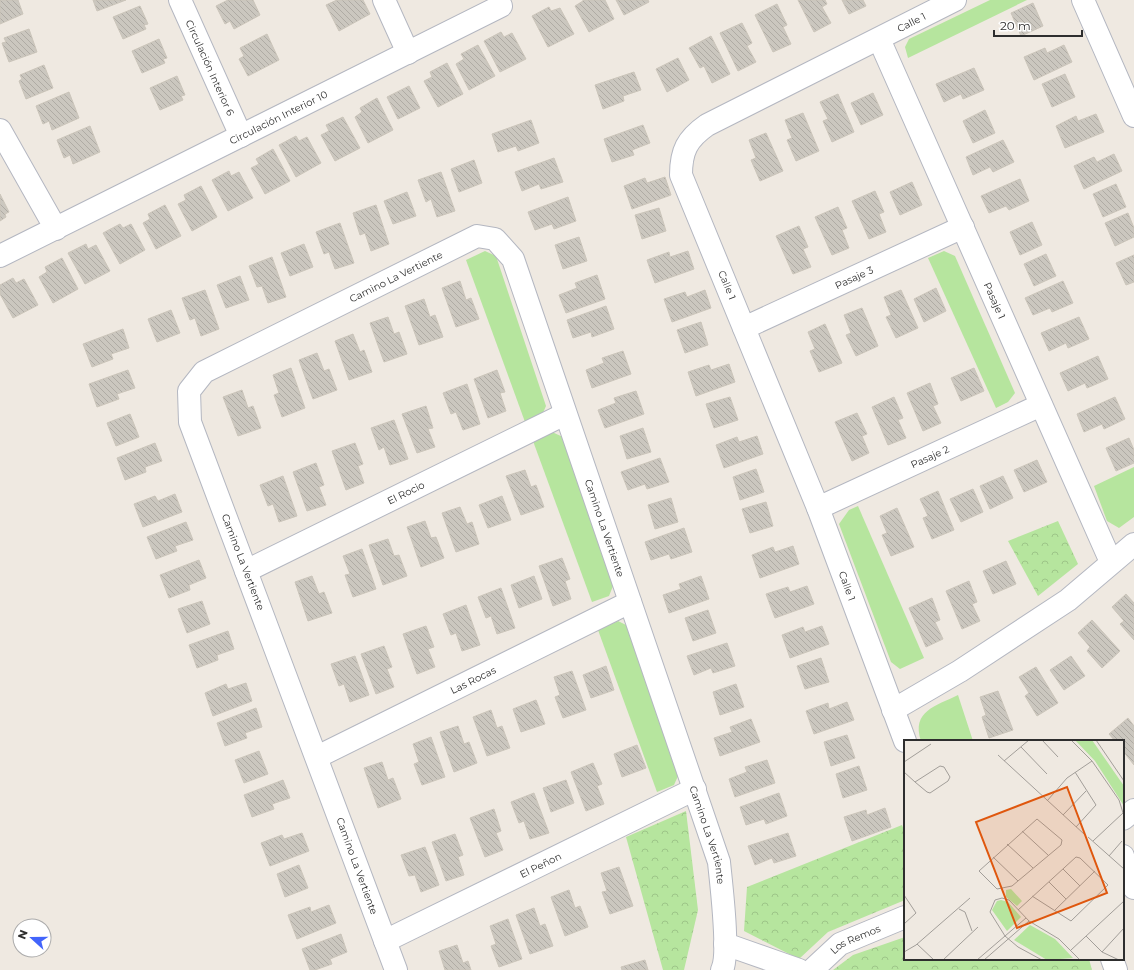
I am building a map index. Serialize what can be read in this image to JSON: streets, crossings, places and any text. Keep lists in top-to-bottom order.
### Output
{
  "streets": {
    "street": [
      "Calle 1",
      "Circulación Interior 6",
      "Circulación Interior 10",
      "Camino La Vertiente",
      "Pasaje 3",
      "Pasaje 1",
      "Pasaje 2",
      "El Rocio",
      "Las Rocas",
      "El Peñon",
      "Los Remos"
    ]
  },
  "crossings": [
    ["Calle 1", "Pasaje 3"],
    ["Calle 1", "Pasaje 1"],
    ["Calle 1", "Pasaje 2"],
    ["Circulación Interior 6", "Circulación Interior 10"],
    ["Camino La Vertiente", "El Rocio"],
    ["Camino La Vertiente", "Las Rocas"],
    ["Camino La Vertiente", "El Peñon"],
    ["Pasaje 3", "Pasaje 1"],
    ["Pasaje 1", "Pasaje 2"]
  ],
  "scale_bar": "20 m",
  "north": "left"
}
